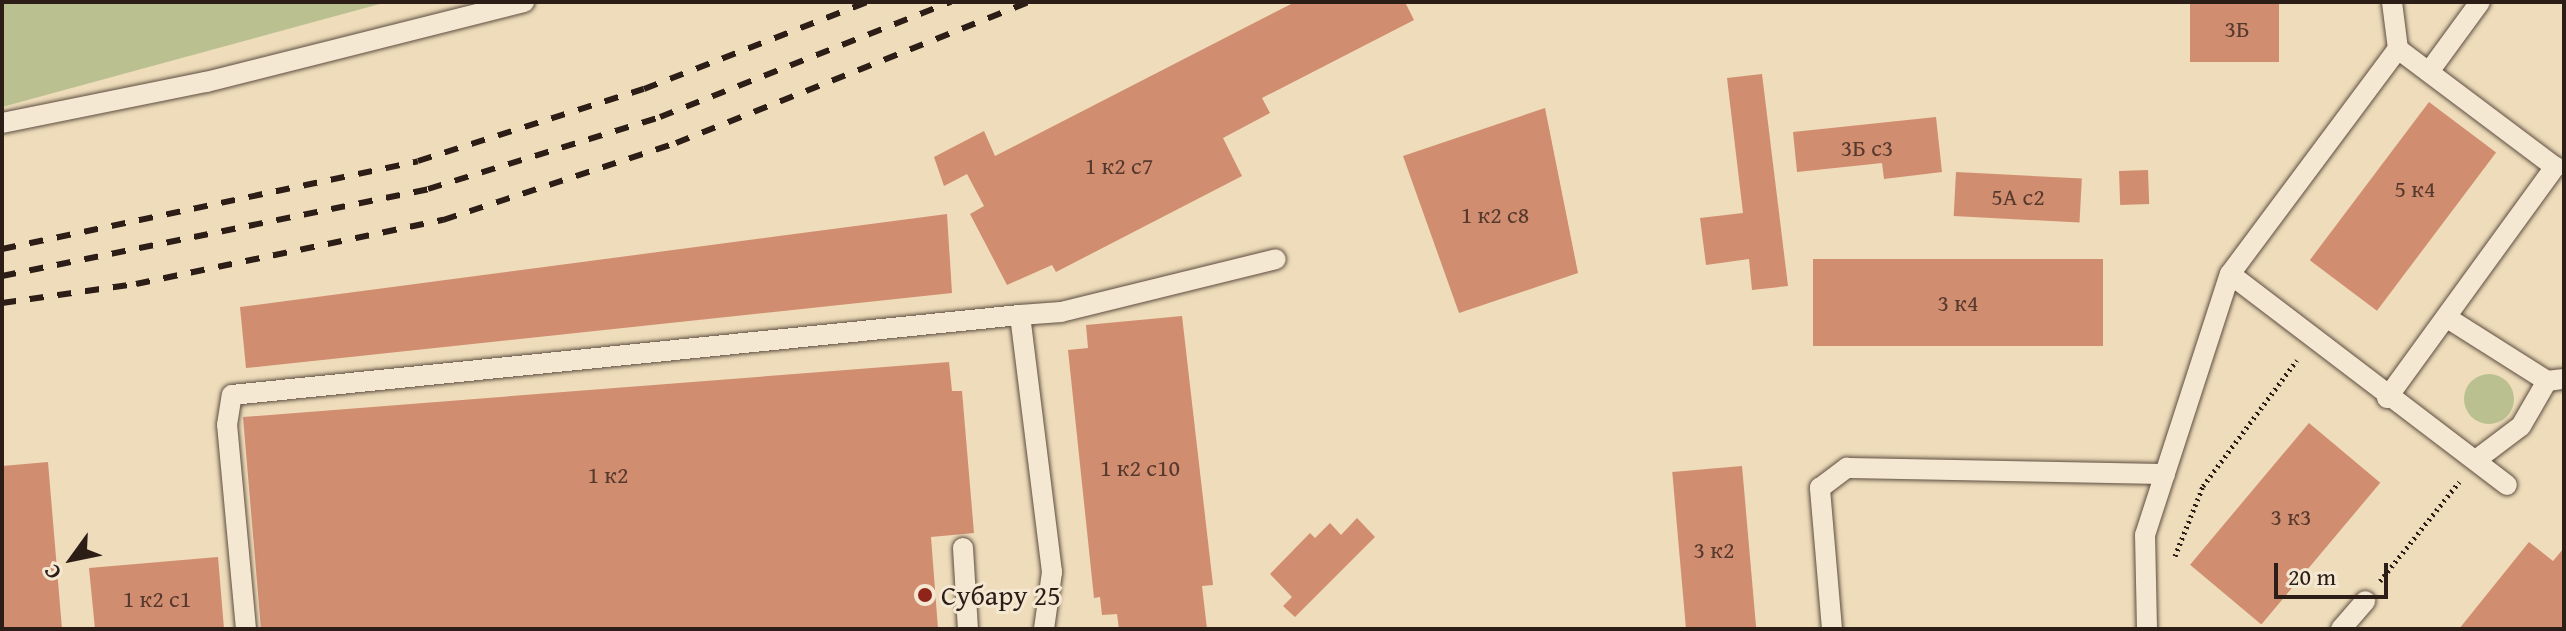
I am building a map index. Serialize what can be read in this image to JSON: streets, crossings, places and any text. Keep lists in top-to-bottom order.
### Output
{
  "places": ["Субару 25"],
  "house_numbers": [
    "3Б",
    "3Б с3",
    "1 к2 с7",
    "5 к4",
    "5A с2",
    "1 к2 с8",
    "3 к4",
    "1 к2 с10",
    "1 к2",
    "3 к3",
    "3 к2",
    "1 к2 с1"
  ],
  "scale_bar": "20 m",
  "north": "bottom left"
}
